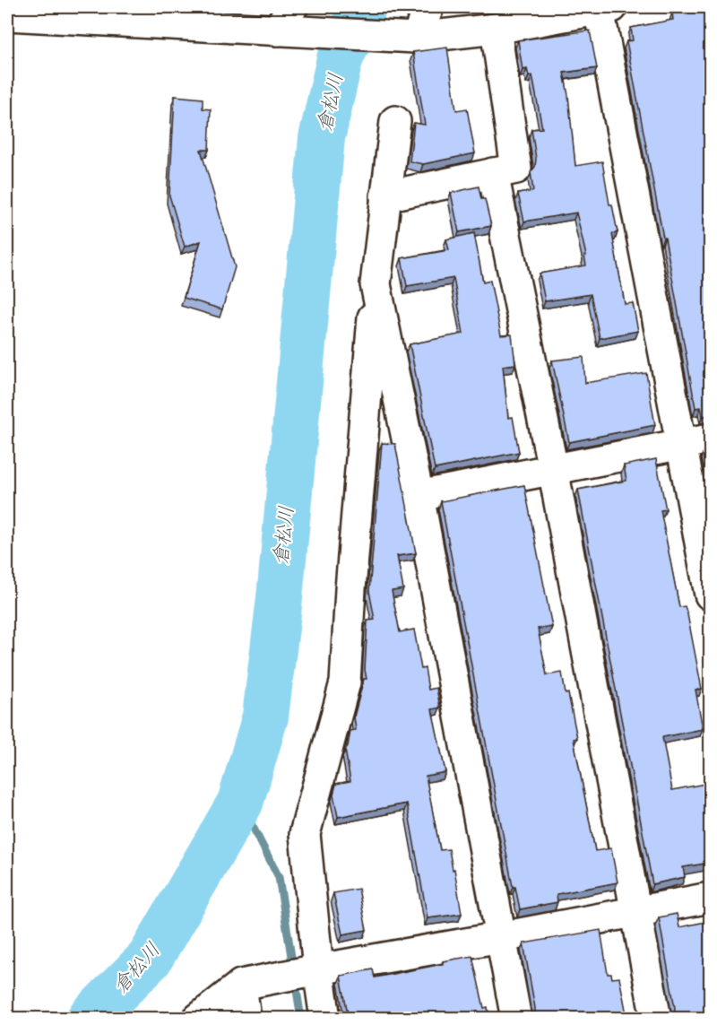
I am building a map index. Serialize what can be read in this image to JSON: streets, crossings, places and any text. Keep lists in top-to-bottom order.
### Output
{
  "water": ["倉松川"]
}
